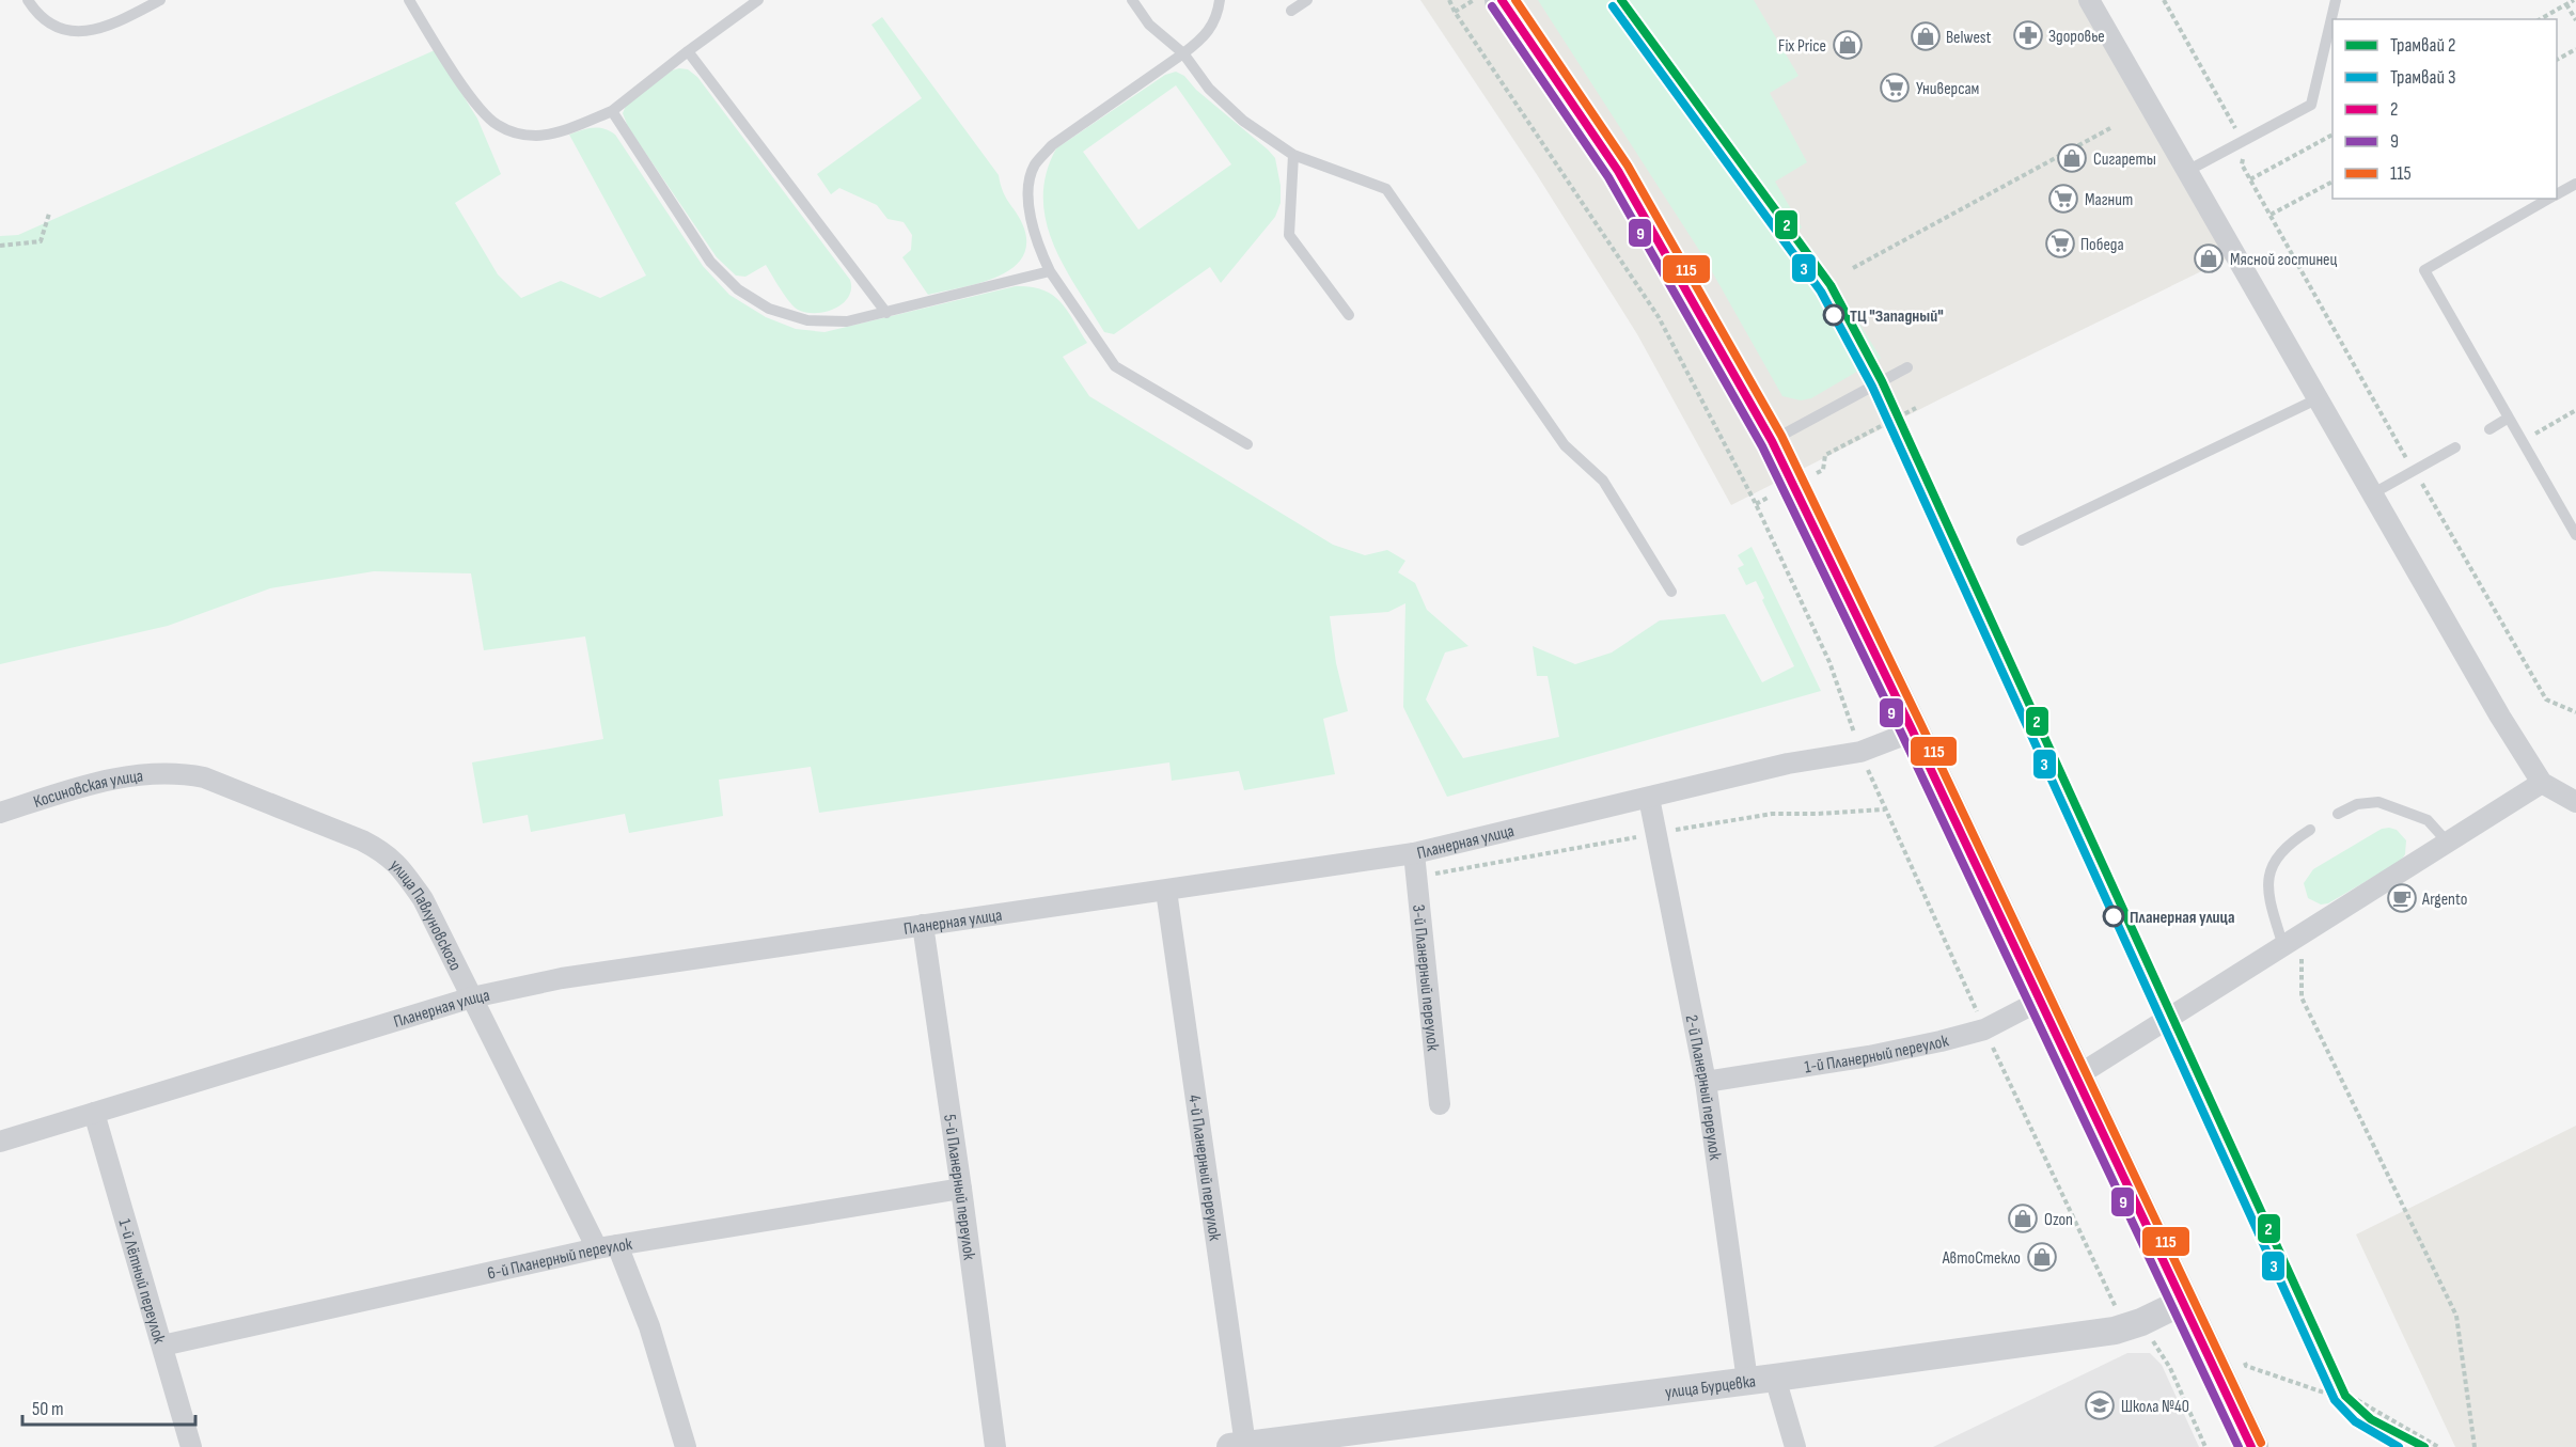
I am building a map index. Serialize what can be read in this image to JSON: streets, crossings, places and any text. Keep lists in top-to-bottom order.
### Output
{
  "streets": {
    "street": [
      "Косиновская улица",
      "Планерная улица",
      "улица Павлуновского",
      "3-й Планерный переулок",
      "1-й Планерный переулок",
      "2-й Планерный переулок",
      "4-й Планерный переулок",
      "5-й Планерный переулок",
      "6-й Планерный переулок",
      "1-й Лётный переулок",
      "улица Бурцевка"
    ]
  },
  "crossings": [
    ["Косиновская улица", "улица Павлуновского"],
    ["Планерная улица", "улица Павлуновского"],
    ["Планерная улица", "3-й Планерный переулок"],
    ["Планерная улица", "2-й Планерный переулок"],
    ["Планерная улица", "4-й Планерный переулок"],
    ["Планерная улица", "5-й Планерный переулок"],
    ["Планерная улица", "1-й Лётный переулок"],
    ["улица Павлуновского", "6-й Планерный переулок"],
    ["1-й Планерный переулок", "2-й Планерный переулок"],
    ["2-й Планерный переулок", "улица Бурцевка"],
    ["4-й Планерный переулок", "улица Бурцевка"],
    ["5-й Планерный переулок", "6-й Планерный переулок"],
    ["6-й Планерный переулок", "1-й Лётный переулок"]
  ],
  "places": {
    "pharmacy": ["Здоровье"],
    "shop": [
      "Belwest",
      "Fix Price",
      "Сигареты",
      "Мясной гостинец",
      "Ozon",
      "АвтоСтекло"
    ],
    "supermarket": ["Универсам", "Магнит", "Победа"],
    "other": ["ТЦ \"Западный\"", "Планерная улица"],
    "cafe": ["Argento"],
    "school or university": ["Школа №40"]
  },
  "lines": [
    "tram line 2",
    "transit line 2",
    "transit line 115",
    "tram line 3",
    "transit line 9"
  ],
  "legend": [
    "Трамвай 2",
    "Трамвай 3",
    "2",
    "9",
    "115"
  ],
  "scale_bar": "50 m"
}
